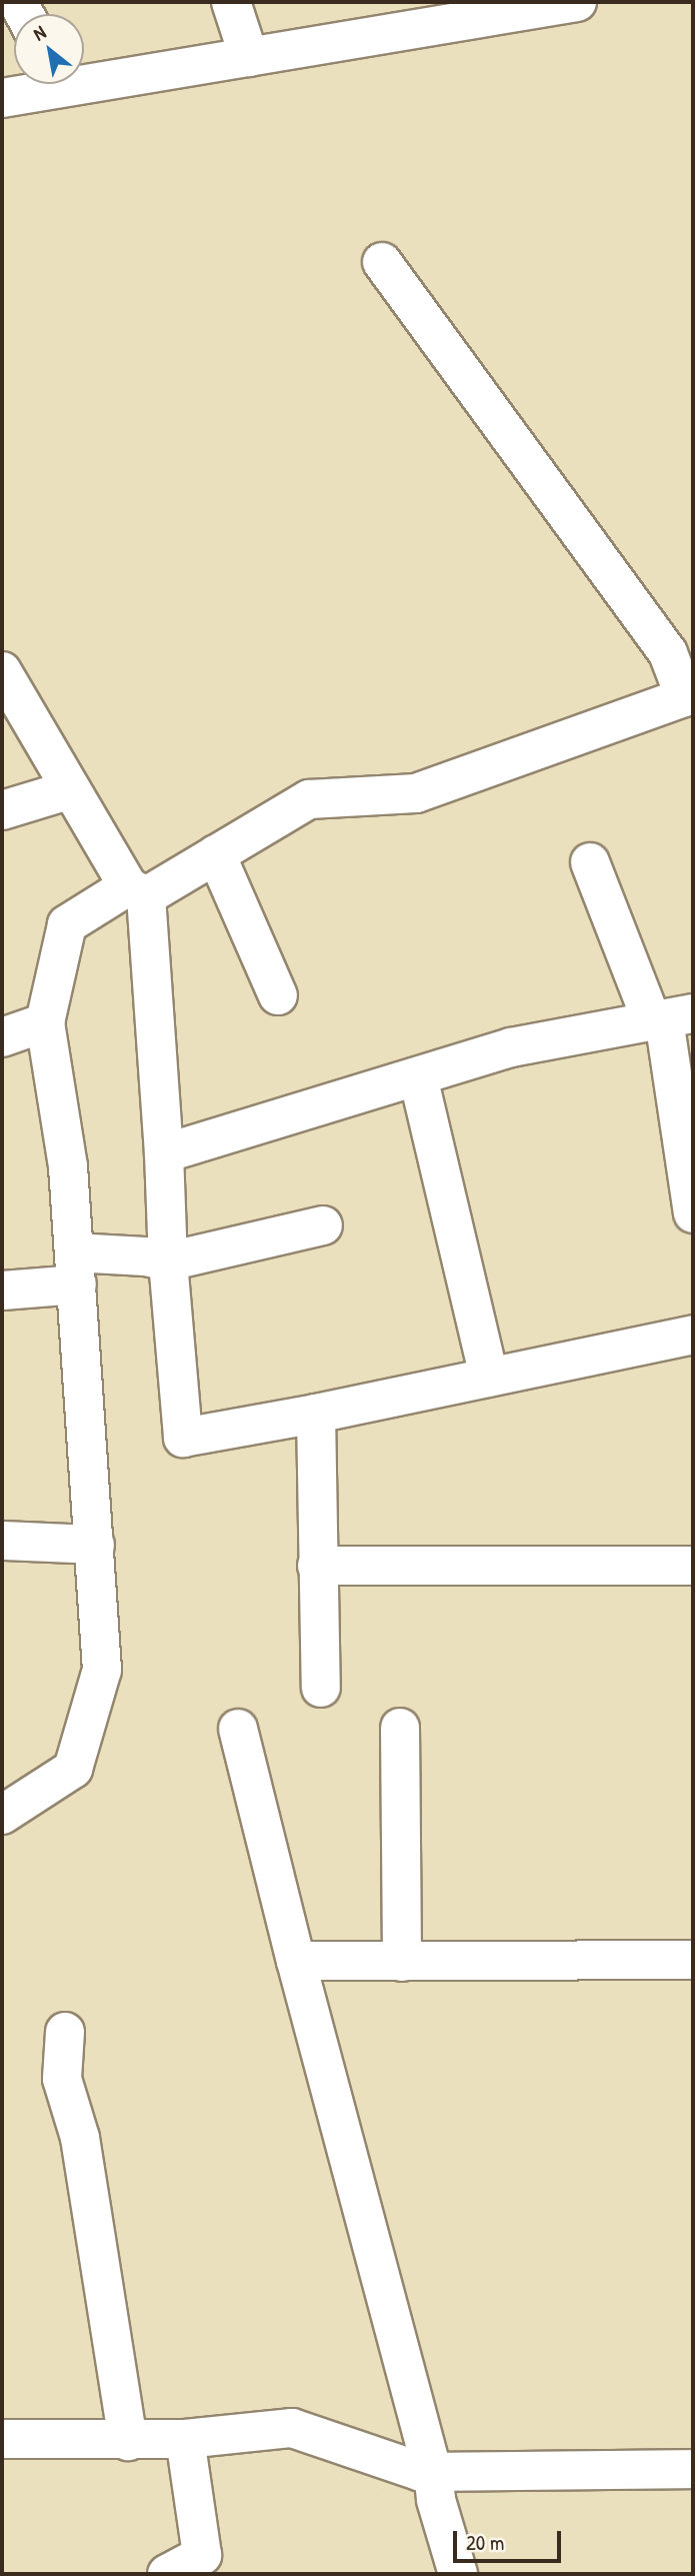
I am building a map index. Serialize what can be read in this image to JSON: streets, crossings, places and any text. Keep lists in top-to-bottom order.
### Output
{
  "scale_bar": "20 m",
  "north": "top left"
}
